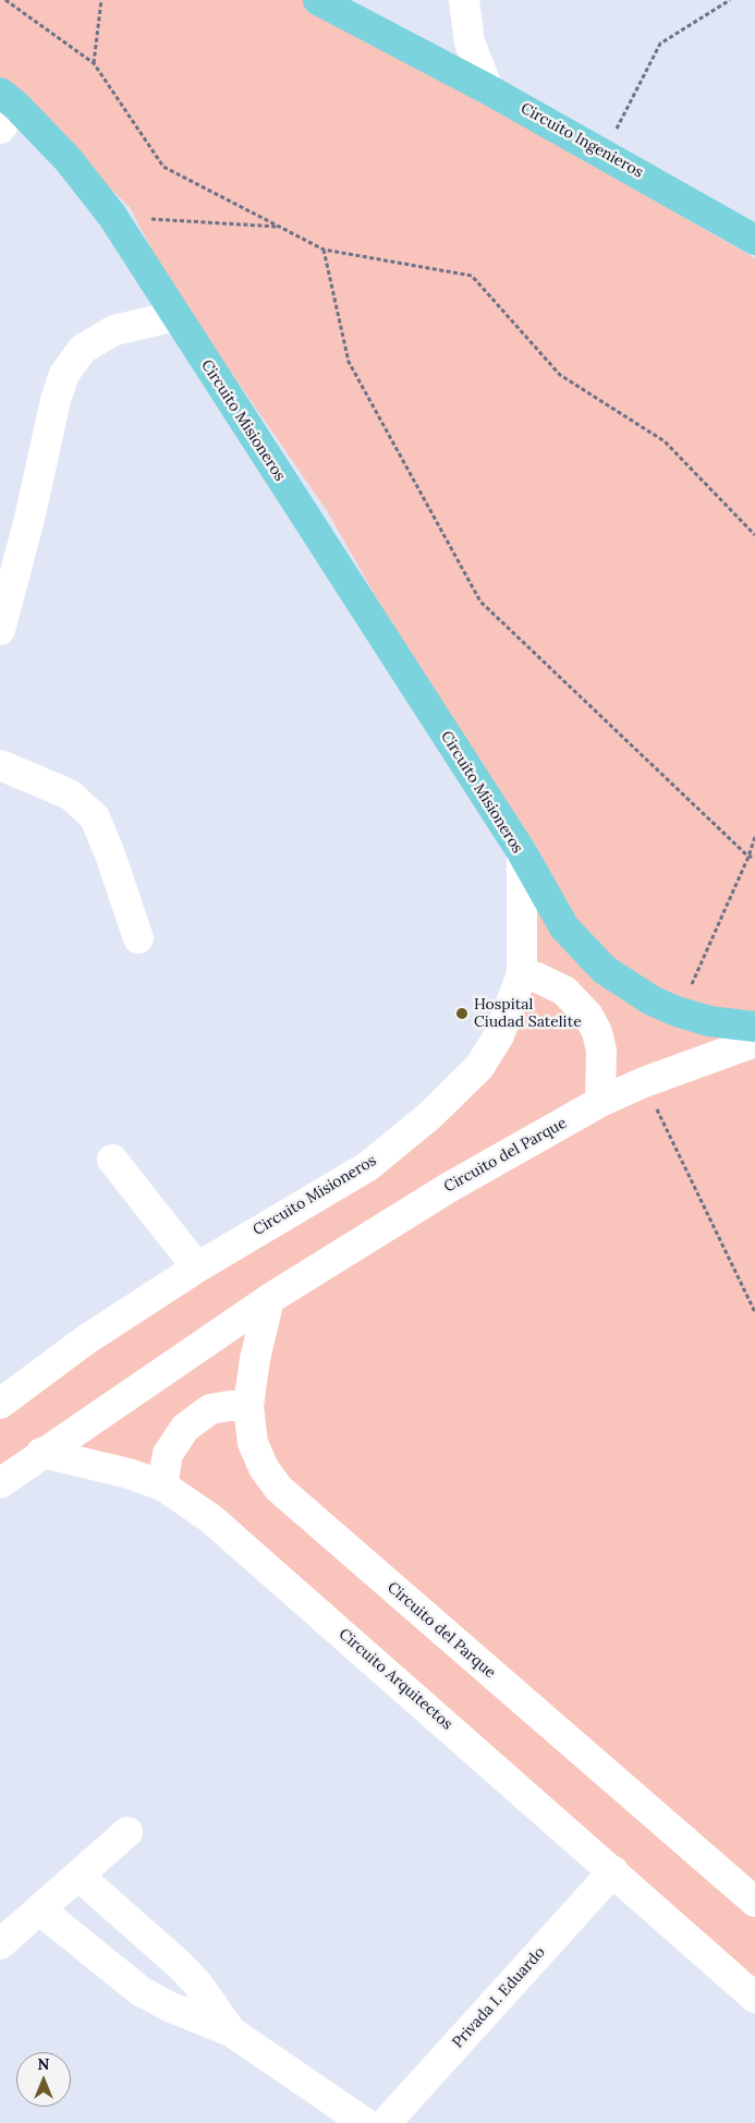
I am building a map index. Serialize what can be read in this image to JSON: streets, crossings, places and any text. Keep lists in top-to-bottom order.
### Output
{
  "streets": {
    "main road": ["Circuito Ingenieros", "Circuito Misioneros"],
    "street": ["Circuito del Parque", "Circuito Arquitectos", "Privada I. Eduardo"]
  },
  "crossings": [
    ["Circuito del Parque", "Circuito Arquitectos"],
    ["Circuito Arquitectos", "Privada I. Eduardo"]
  ],
  "places": ["Hospital Ciudad Satelite"],
  "north": "top"
}
